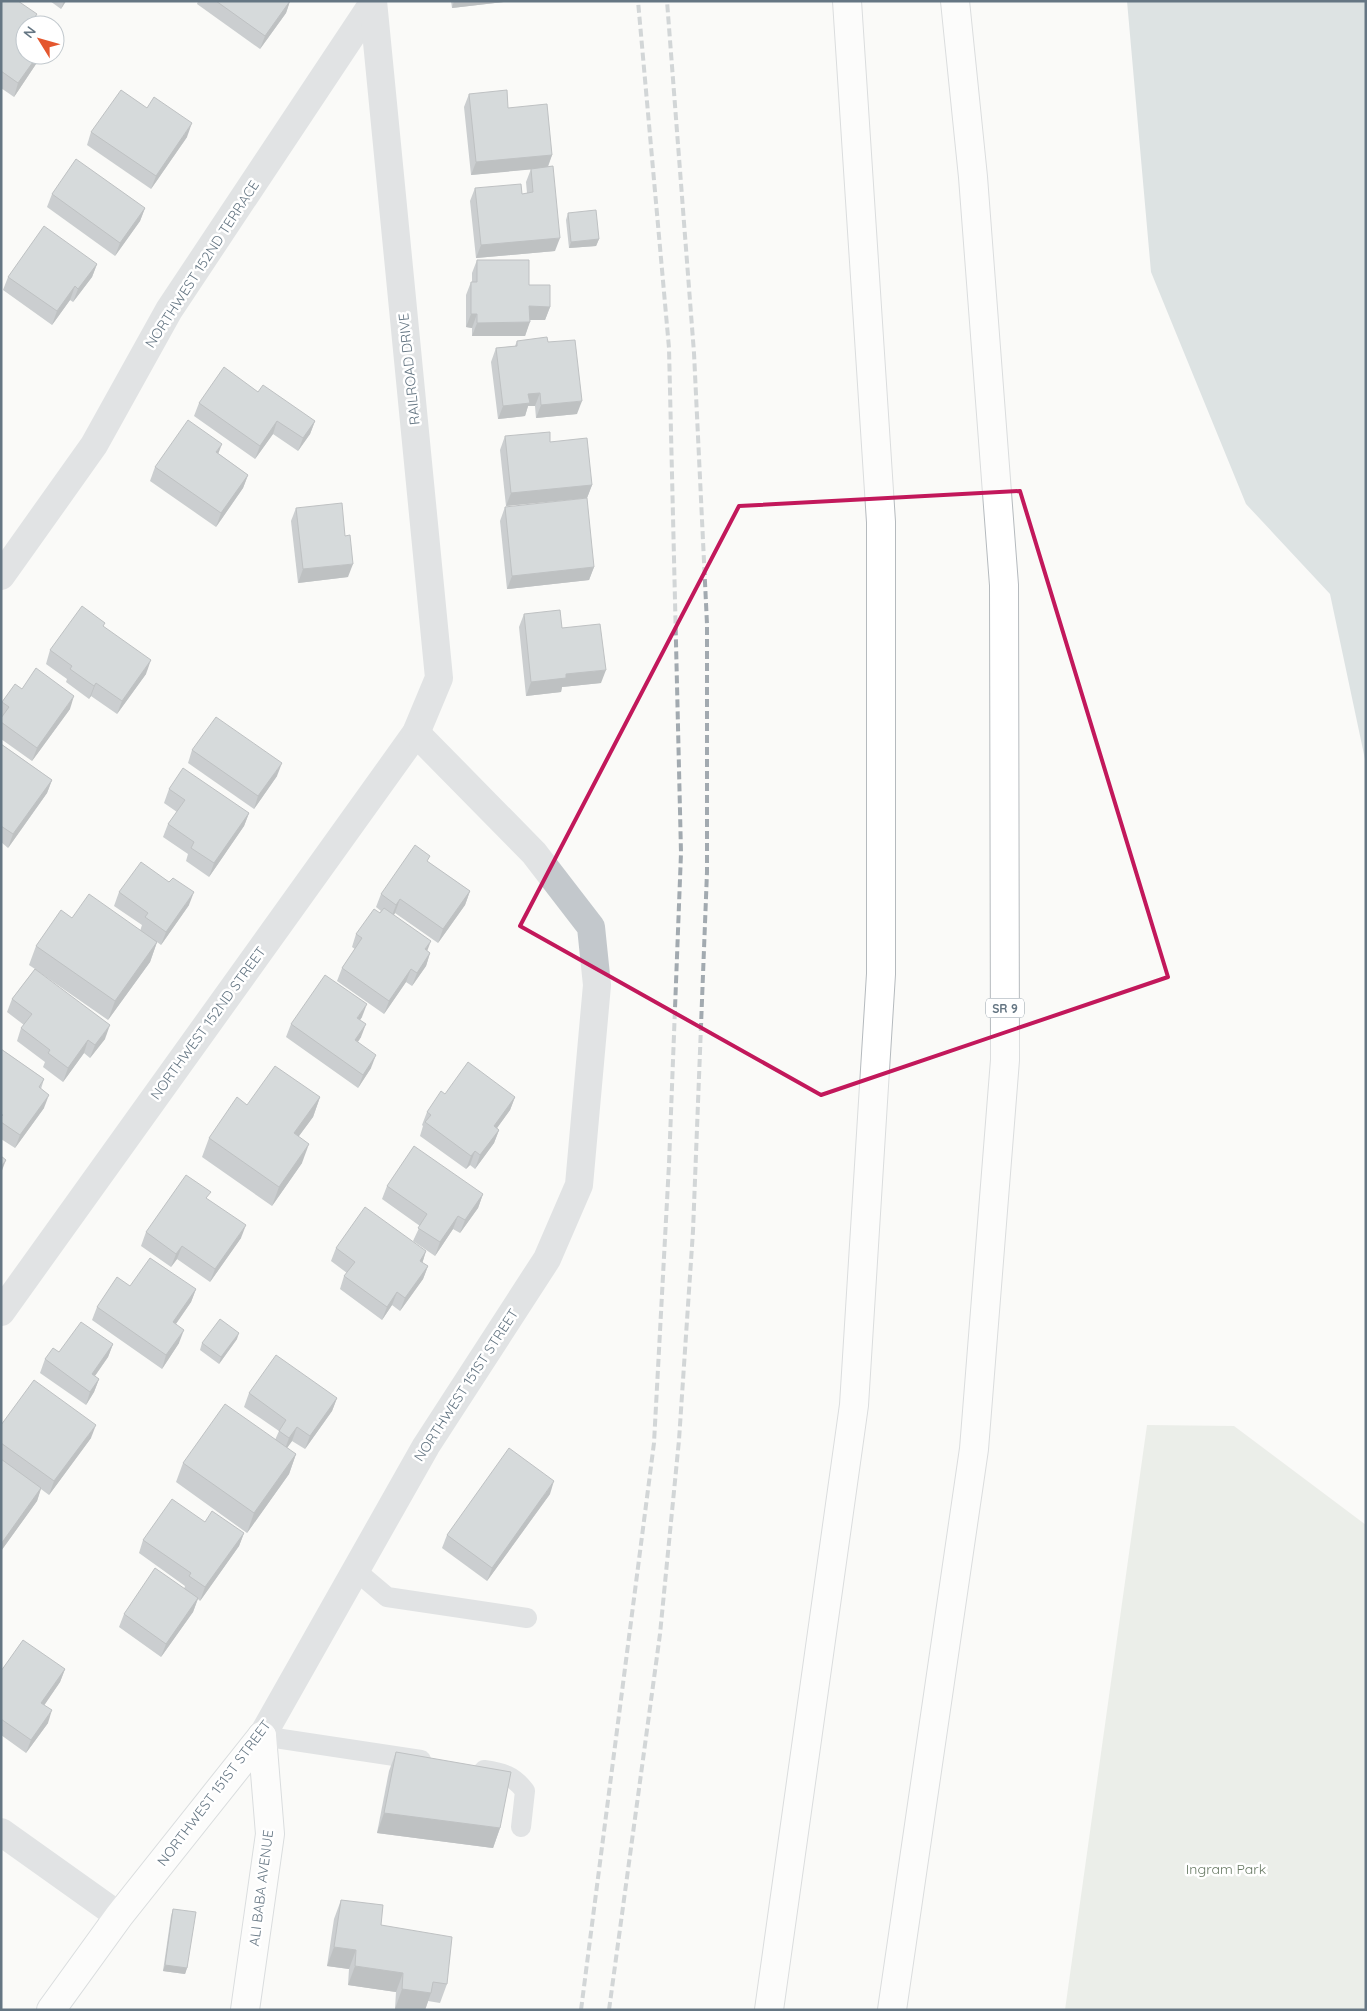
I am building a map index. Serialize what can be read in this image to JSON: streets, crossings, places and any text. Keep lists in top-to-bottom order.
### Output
{
  "streets": {
    "main road": ["SR 9", "NORTHWEST 151ST STREET", "ALI BABA AVENUE"],
    "street": ["NORTHWEST 152ND TERRACE", "RAILROAD DRIVE", "NORTHWEST 152ND STREET"]
  },
  "crossings": [
    ["NORTHWEST 152ND TERRACE", "RAILROAD DRIVE"],
    ["RAILROAD DRIVE", "NORTHWEST 152ND STREET"],
    ["RAILROAD DRIVE", "NORTHWEST 151ST STREET"],
    ["NORTHWEST 152ND STREET", "NORTHWEST 151ST STREET"],
    ["NORTHWEST 151ST STREET", "ALI BABA AVENUE"]
  ],
  "parks": ["Ingram Park"],
  "north": "top left"
}
